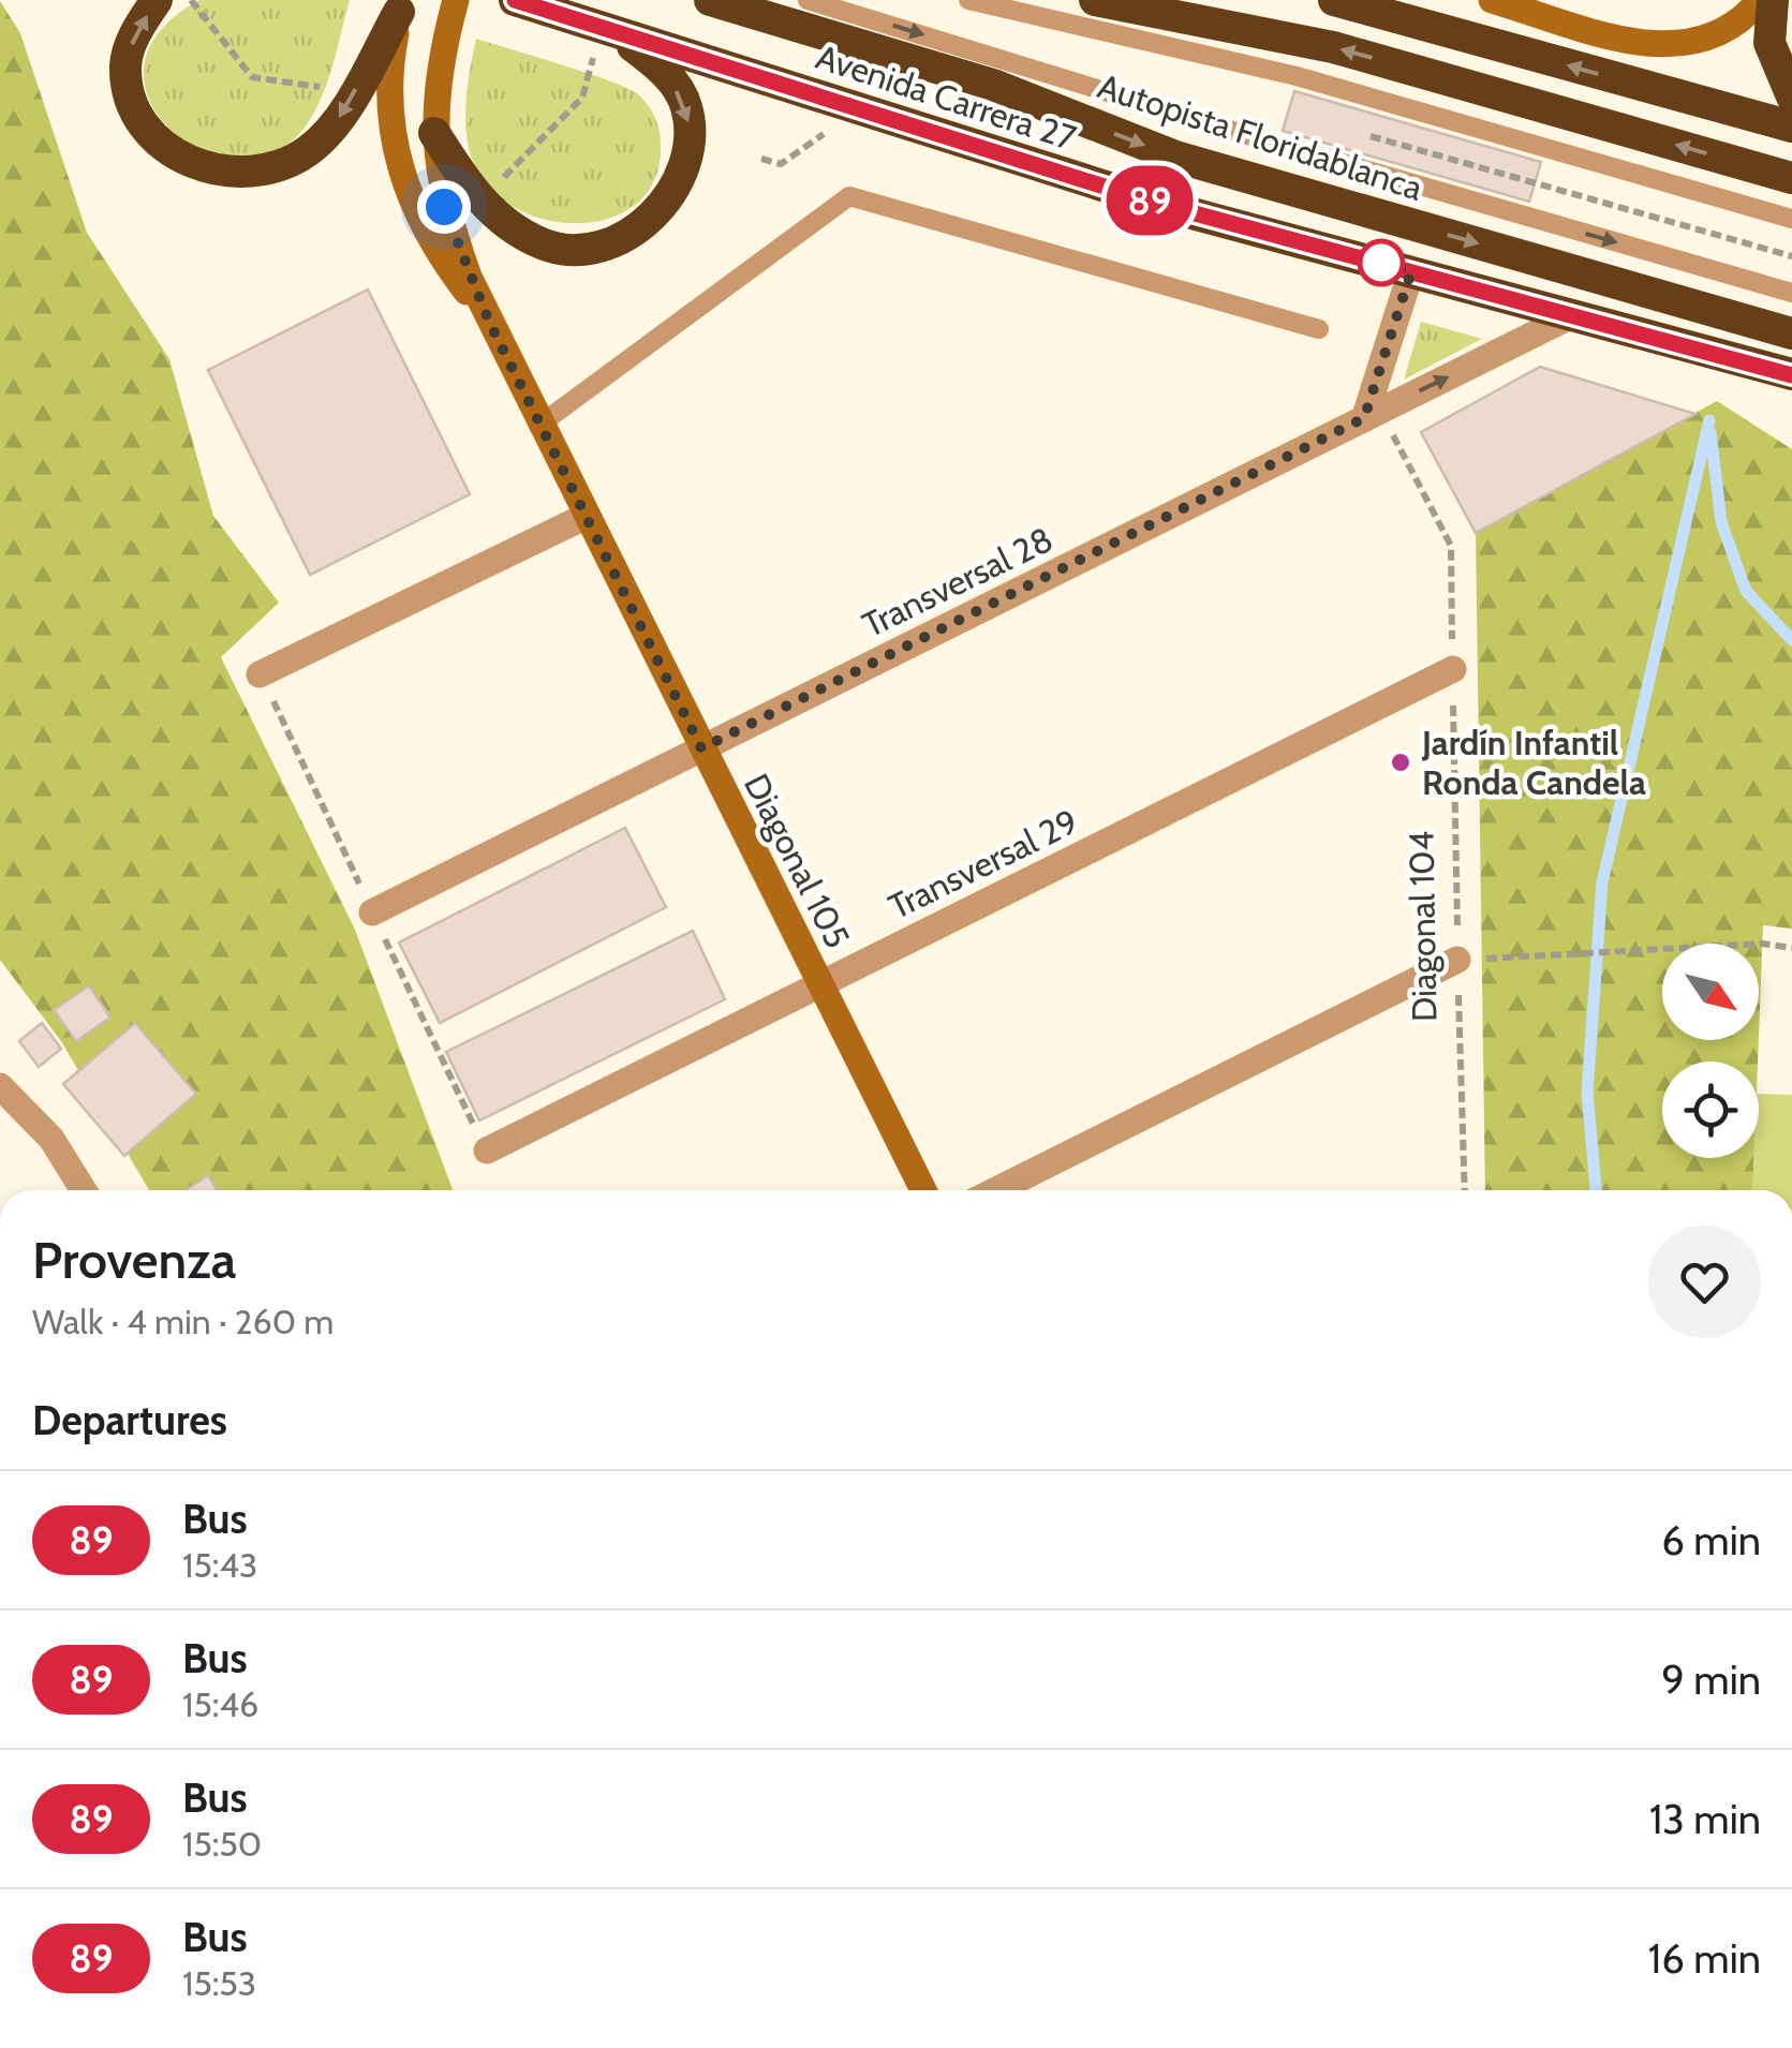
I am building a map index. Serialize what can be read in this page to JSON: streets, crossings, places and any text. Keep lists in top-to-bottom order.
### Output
{
  "streets": {
    "highway": ["Avenida Carrera 27", "Autopista Floridablanca"],
    "main road": ["Diagonal 105"],
    "street": ["Transversal 28", "Transversal 29"],
    "path": ["Diagonal 104"]
  },
  "crossings": [
    ["Avenida Carrera 27", "Transversal 28"],
    ["Transversal 28", "Diagonal 105"],
    ["Transversal 28", "Diagonal 104"],
    ["Diagonal 105", "Transversal 29"],
    ["Transversal 29", "Diagonal 104"]
  ],
  "places": ["Jardín Infantil Ronda Candela"],
  "lines": ["bus line 89"],
  "north": "bottom right",
  "page": {
    "on_map": "89",
    "heading": [
      ["Provenza", "Walk · 4 min · 260 m"],
      "Departures"
    ],
    "list": [
      {
        "mark": "89",
        "name": "Bus",
        "note": "15:43",
        "value": "6 min"
      },
      {
        "mark": "89",
        "name": "Bus",
        "note": "15:46",
        "value": "9 min"
      },
      {
        "mark": "89",
        "name": "Bus",
        "note": "15:50",
        "value": "13 min"
      },
      {
        "mark": "89",
        "name": "Bus",
        "note": "15:53",
        "value": "16 min"
      }
    ]
  }
}
